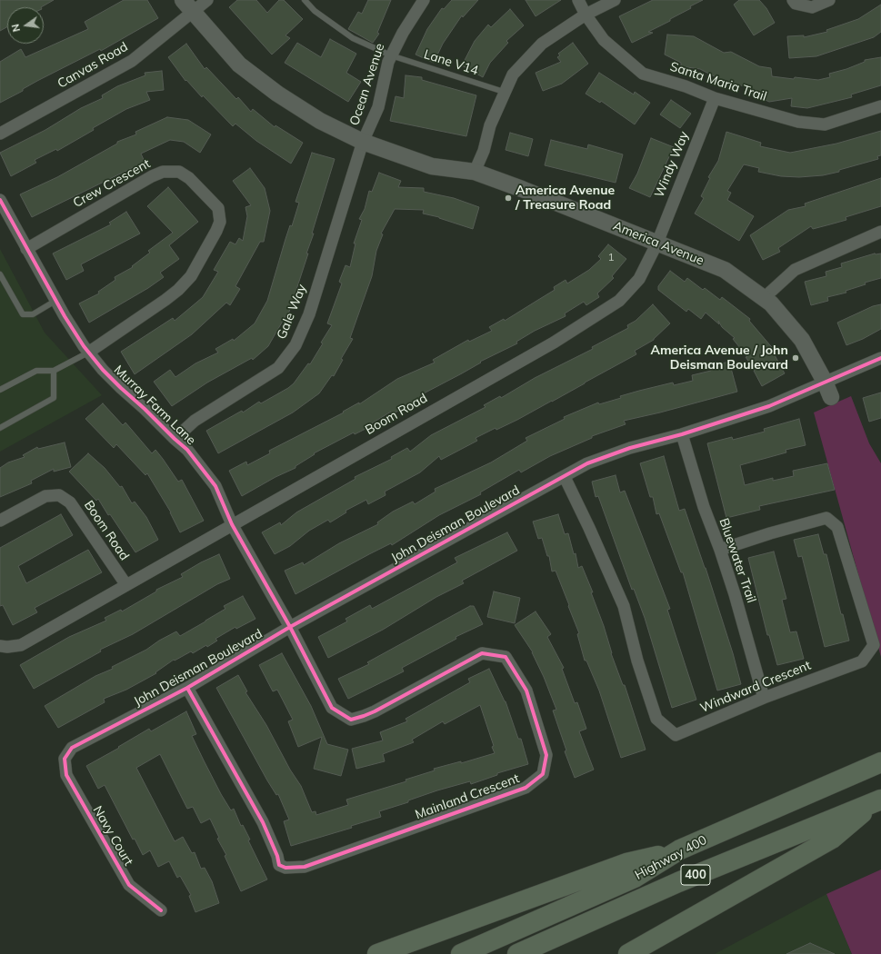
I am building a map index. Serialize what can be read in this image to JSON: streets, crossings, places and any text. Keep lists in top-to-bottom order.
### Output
{
  "streets": {
    "highway": ["Highway 400", "400"],
    "street": [
      "Canvas Road",
      "Santa Maria Trail",
      "Ocean Avenue",
      "Windy Way",
      "Crew Crescent",
      "America Avenue",
      "Gale Way",
      "Murray Farm Lane",
      "Boom Road",
      "John Deisman Boulevard",
      "Bluewater Trail",
      "Windward Crescent",
      "Mainland Crescent",
      "Navy Court"
    ],
    "lane": ["Lane V14"]
  },
  "crossings": [
    ["Lane V14", "Ocean Avenue"],
    ["Canvas Road", "America Avenue"],
    ["Santa Maria Trail", "Windy Way"],
    ["Ocean Avenue", "America Avenue"],
    ["Ocean Avenue", "Gale Way"],
    ["Windy Way", "America Avenue"],
    ["Windy Way", "Boom Road"],
    ["Crew Crescent", "Murray Farm Lane"],
    ["America Avenue", "Gale Way"],
    ["America Avenue", "Boom Road"],
    ["America Avenue", "John Deisman Boulevard"],
    ["Gale Way", "Murray Farm Lane"],
    ["Murray Farm Lane", "Boom Road"],
    ["Murray Farm Lane", "John Deisman Boulevard"],
    ["Murray Farm Lane", "Mainland Crescent"],
    ["John Deisman Boulevard", "Bluewater Trail"],
    ["John Deisman Boulevard", "Windward Crescent"],
    ["John Deisman Boulevard", "Mainland Crescent"],
    ["John Deisman Boulevard", "Navy Court"],
    ["Bluewater Trail", "Windward Crescent"]
  ],
  "places": ["America Avenue / Treasure Road", "America Avenue / John Deisman Boulevard"],
  "house_numbers": ["1"],
  "north": "left"
}
